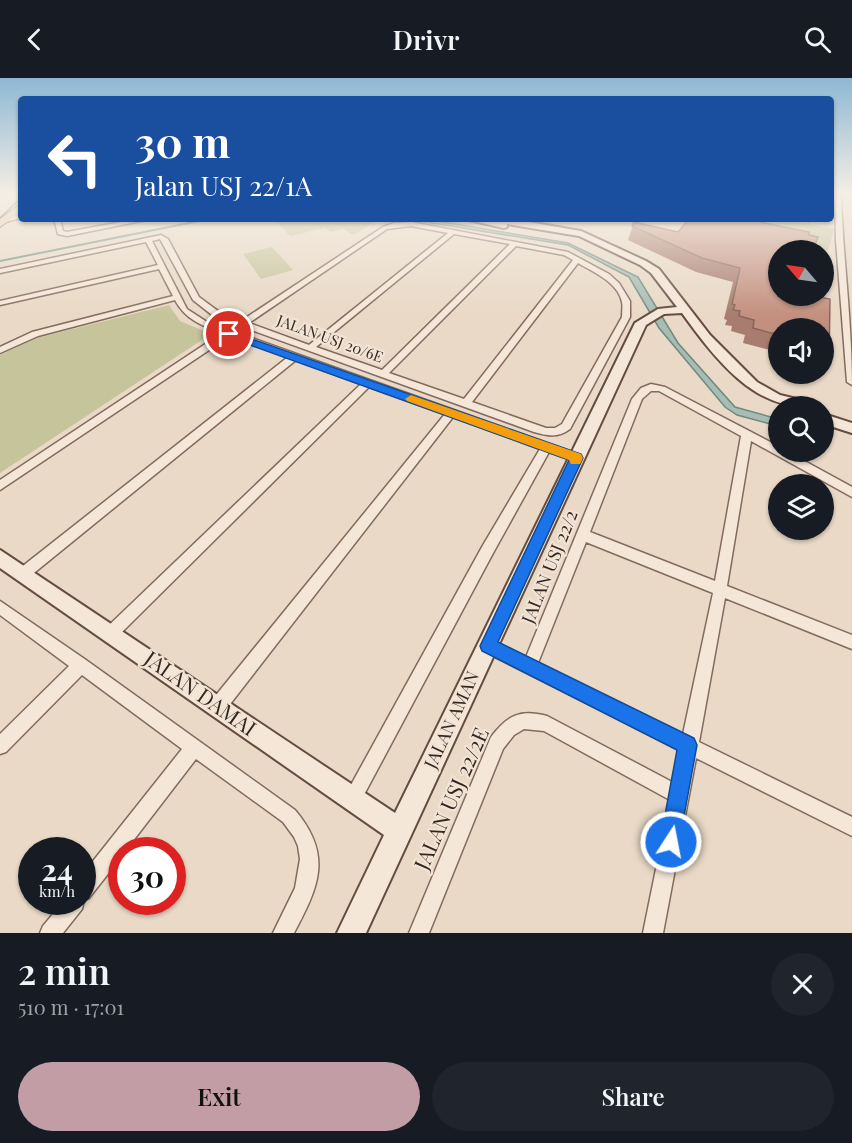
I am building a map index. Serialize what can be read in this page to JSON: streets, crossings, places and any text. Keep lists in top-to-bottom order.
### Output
{
  "streets": {
    "street": [
      "JALAN USJ 20/6E",
      "JALAN USJ 22/2",
      "JALAN DAMAI",
      "JALAN AMAN",
      "JALAN USJ 22/2E"
    ]
  },
  "crossings": [
    ["JALAN DAMAI", "JALAN AMAN"]
  ],
  "north": "top left",
  "page": {
    "header": "Drivr",
    "turn": ["30 m", "Jalan USJ 22/1A"],
    "speed": "24 km/h",
    "limit": "30",
    "heading": ["2 min", "510 m · 17:01"],
    "buttons": ["Exit", "Share"]
  }
}
